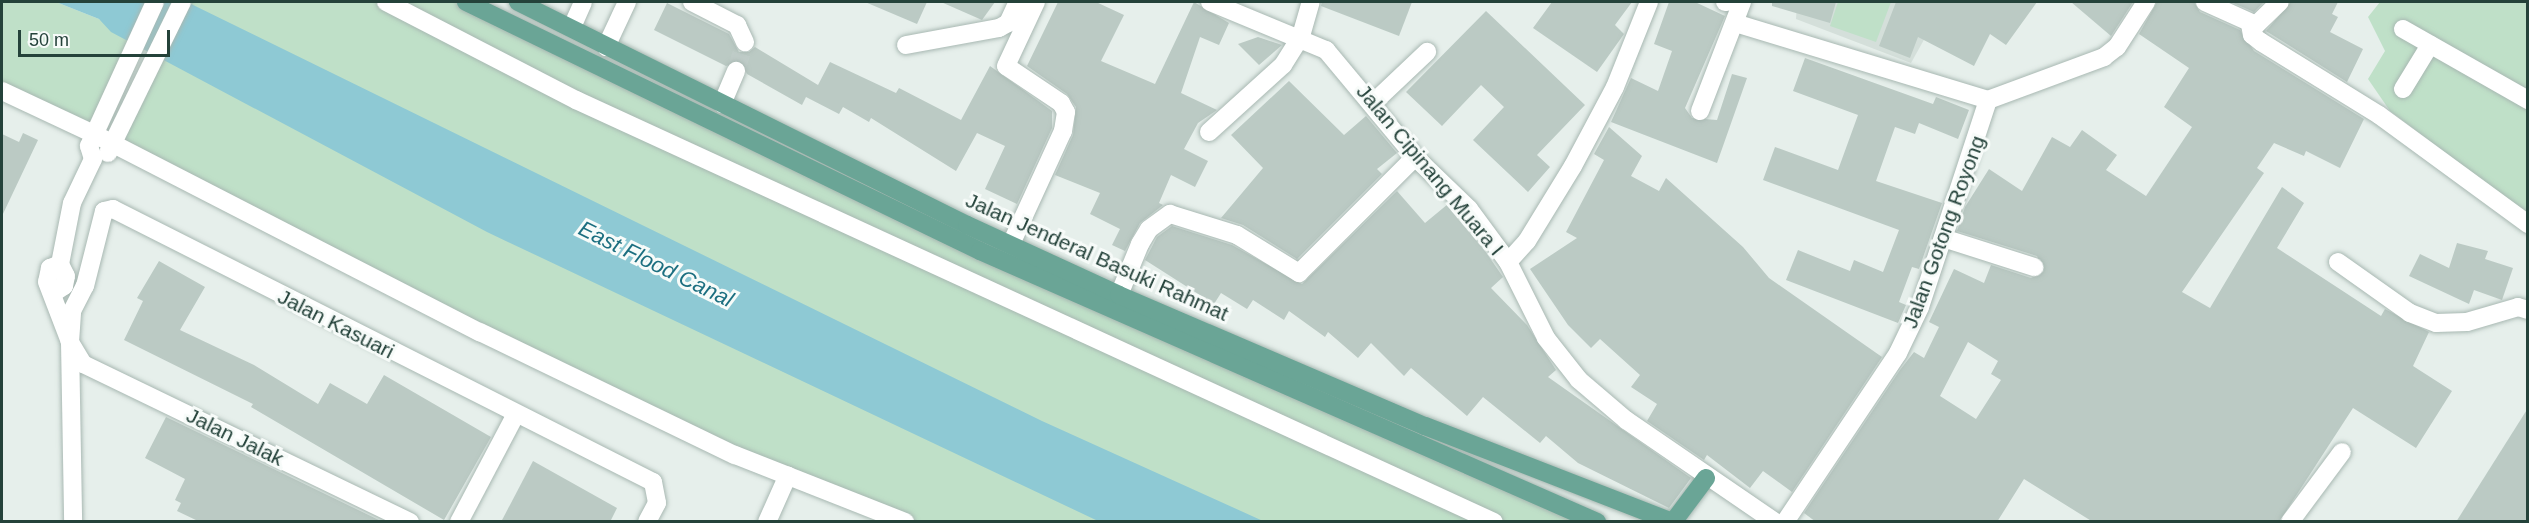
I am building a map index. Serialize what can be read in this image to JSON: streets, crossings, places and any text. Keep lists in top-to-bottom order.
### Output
{
  "streets": {
    "main road": ["Jalan Jenderal Basuki Rahmat"],
    "street": [
      "Jalan Cipinang Muara I",
      "Jalan Gotong Royong",
      "Jalan Kasuari",
      "Jalan Jalak"
    ]
  },
  "crossings": [
    ["Jalan Kasuari", "Jalan Jalak"]
  ],
  "water": ["East Flood Canal"],
  "scale_bar": "50 m"
}
